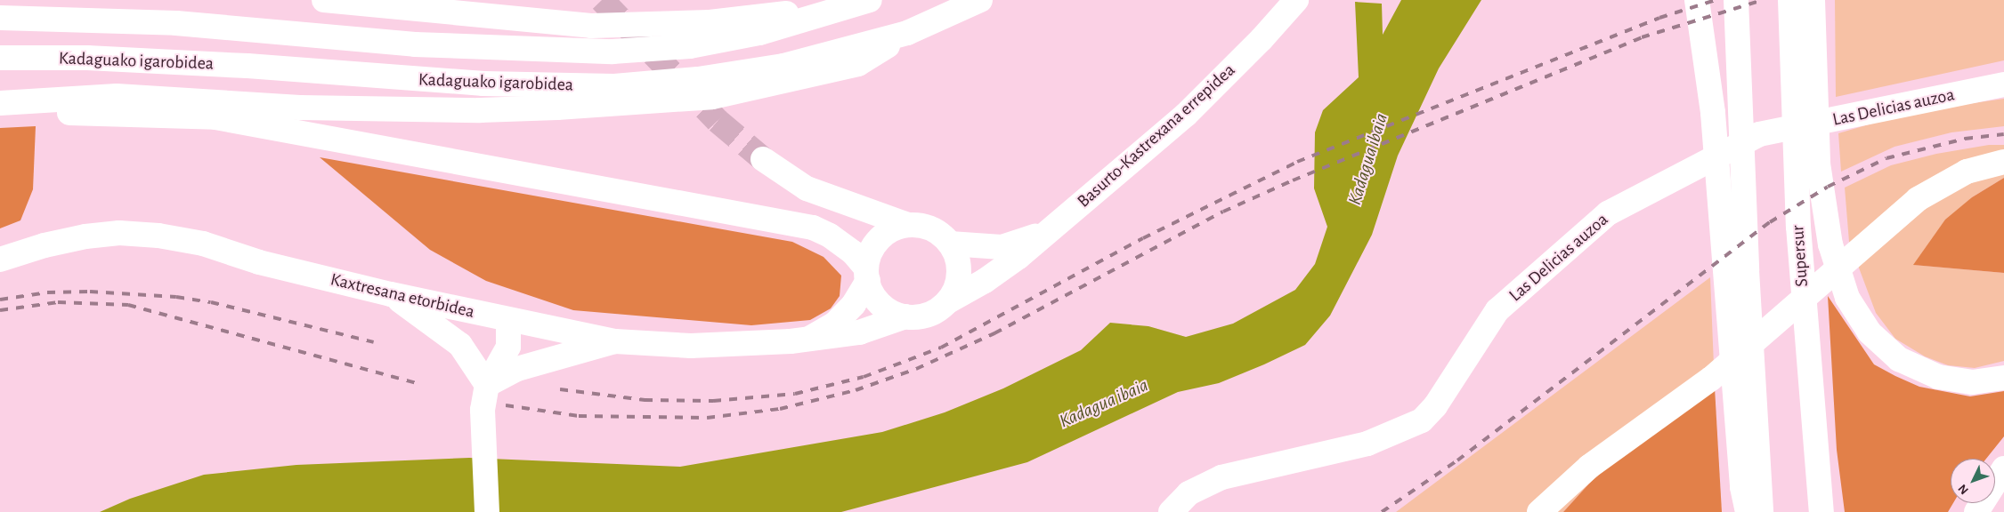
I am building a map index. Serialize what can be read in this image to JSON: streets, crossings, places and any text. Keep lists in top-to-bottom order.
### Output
{
  "streets": {
    "main road": [
      "Kadaguako igarobidea",
      "Las Delicias auzoa",
      "Basurto-Kastrexana errepidea",
      "Supersur",
      "Kaxtresana etorbidea"
    ]
  },
  "crossings": [
    ["Basurto-Kastrexana errepidea", "Kaxtresana etorbidea"]
  ],
  "water": ["Kadagua ibaia"],
  "north": "bottom left"
}
